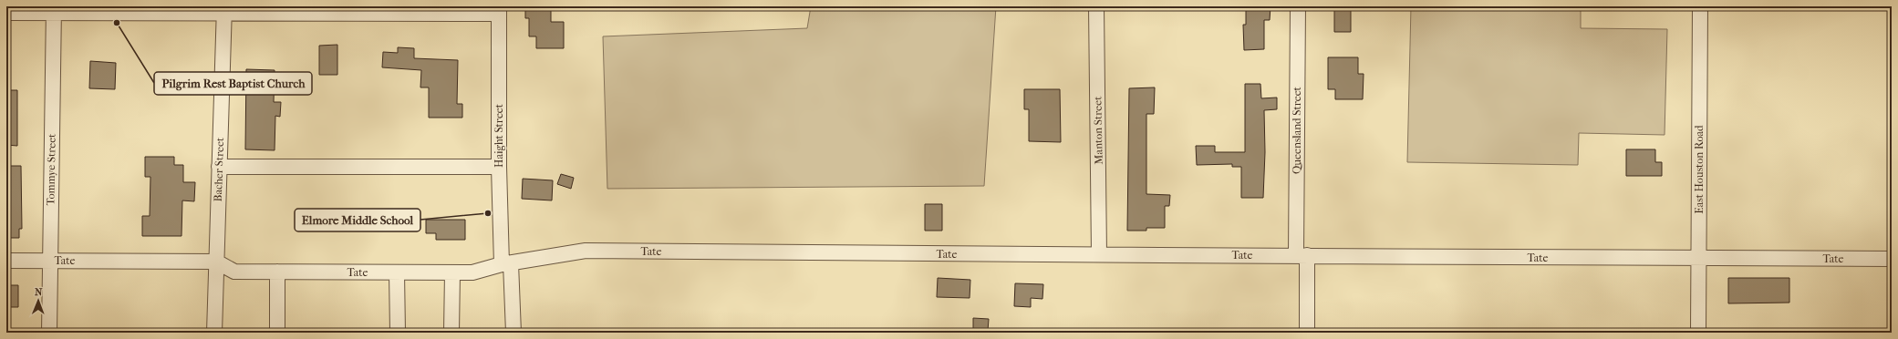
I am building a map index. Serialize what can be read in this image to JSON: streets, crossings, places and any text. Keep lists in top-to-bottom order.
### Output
{
  "streets": {
    "street": [
      "Manton Street",
      "Queensland Street",
      "Haight Street",
      "Tommye Street",
      "Bacher Street",
      "East Houston Road",
      "Tate"
    ]
  },
  "crossings": [
    ["Manton Street", "Tate"],
    ["Queensland Street", "Tate"],
    ["Haight Street", "Tate"],
    ["Tommye Street", "Tate"],
    ["Bacher Street", "Tate"],
    ["East Houston Road", "Tate"]
  ],
  "places": ["Pilgrim Rest Baptist Church", "Elmore Middle School"],
  "north": "top"
}
